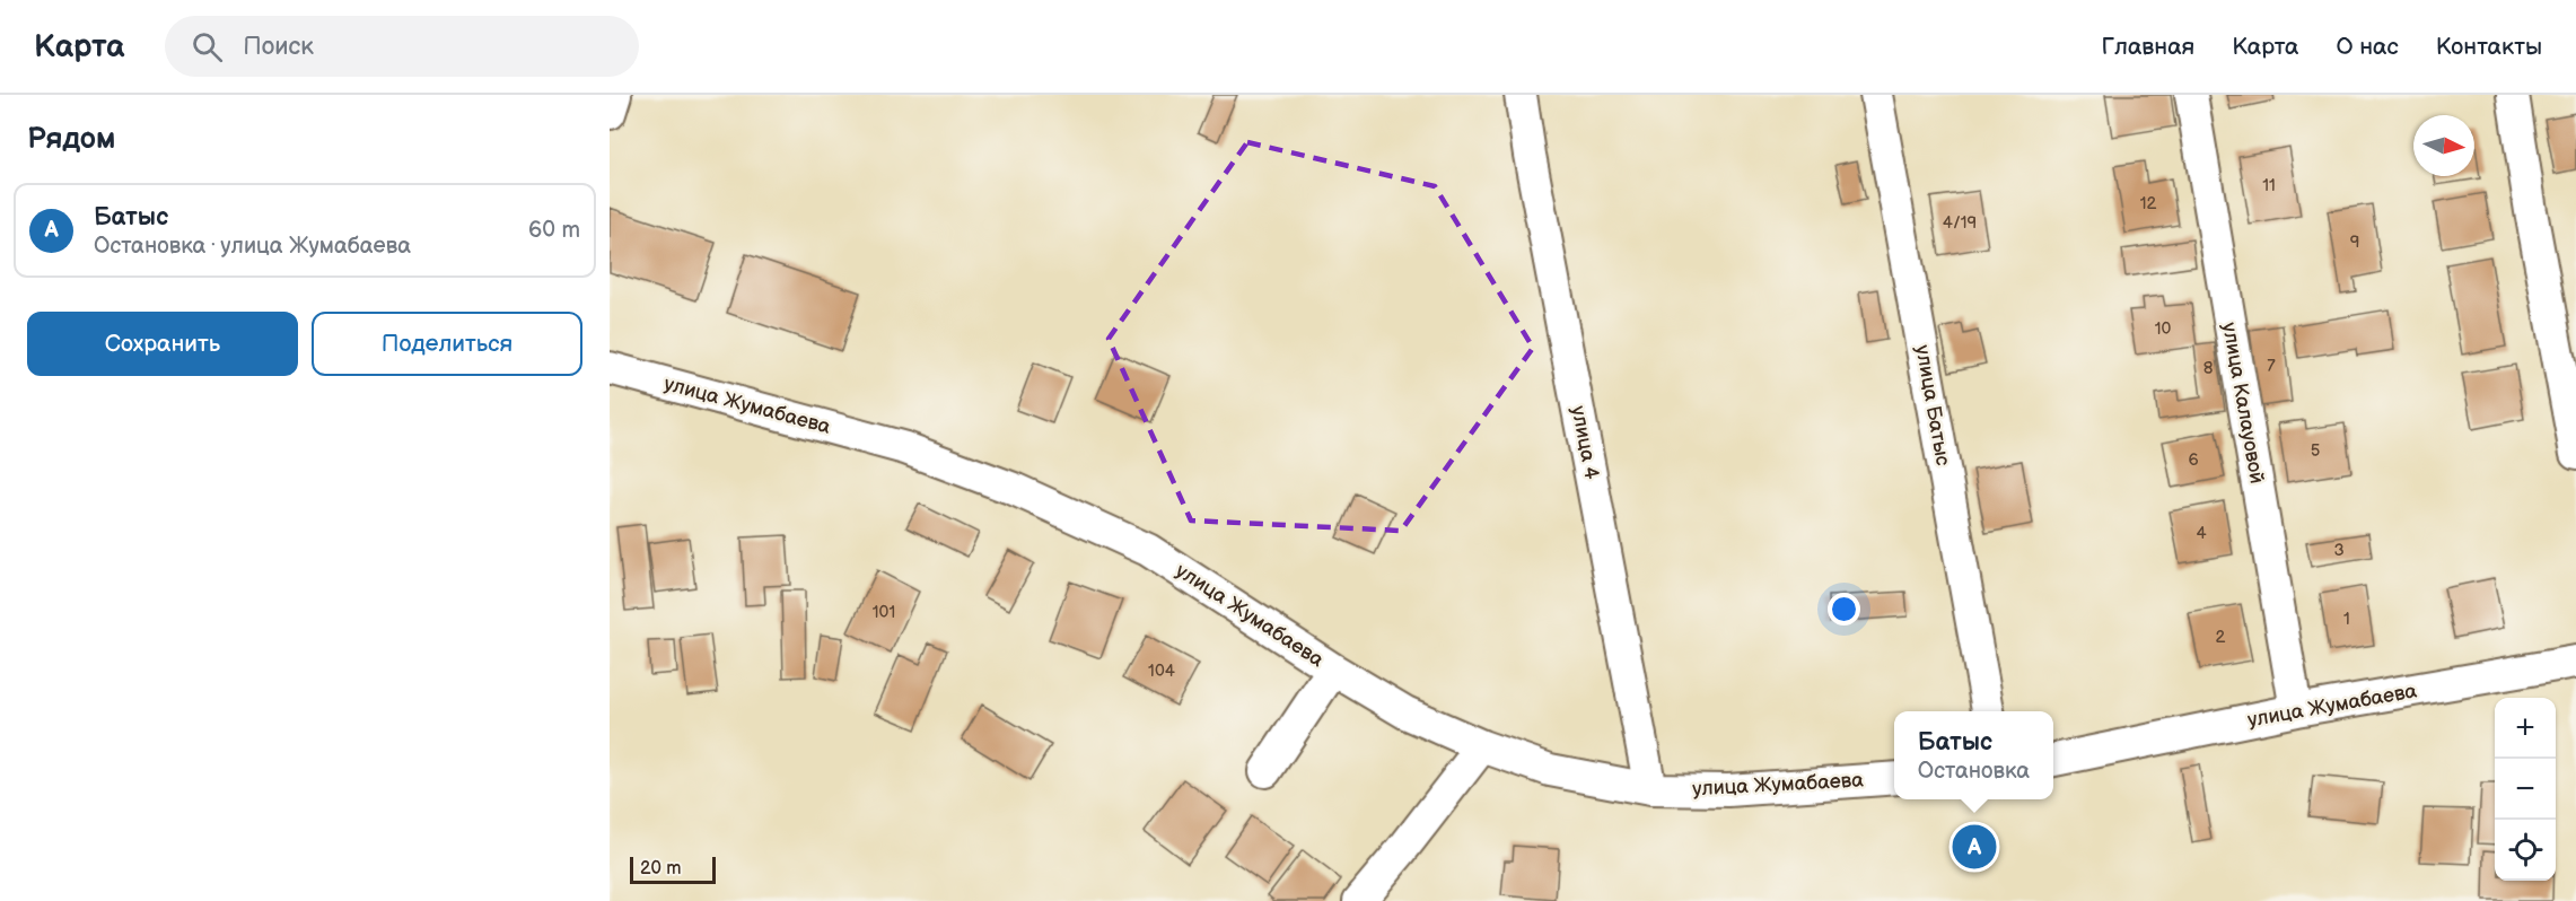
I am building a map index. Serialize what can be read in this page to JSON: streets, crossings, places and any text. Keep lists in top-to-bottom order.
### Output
{
  "streets": {
    "street": [
      "улица Калауовой",
      "улица Жумабаева",
      "улица Батыс",
      "улица 4"
    ]
  },
  "crossings": [
    ["улица Калауовой", "улица Жумабаева"],
    ["улица Жумабаева", "улица 4"]
  ],
  "house_numbers": [
    "11",
    "12",
    "4/19",
    "9",
    "10",
    "7",
    "8",
    "5",
    "6",
    "4",
    "3",
    "101",
    "1",
    "2",
    "104"
  ],
  "scale_bar": "20 m",
  "north": "right",
  "page": {
    "header": "Карта",
    "search": "Поиск",
    "nav": [
      "Главная",
      "Карта",
      "О нас",
      "Контакты"
    ],
    "heading": "Рядом",
    "list": [
      {
        "mark": "A",
        "name": "Батыс",
        "note": "Остановка · улица Жумабаева",
        "value": "60 m"
      }
    ],
    "buttons": ["Сохранить", "Поделиться"],
    "map_buttons": ["+", "−"],
    "popup": ["Батыс", "Остановка"],
    "pins": "A",
    "scale": "20 m"
  }
}
